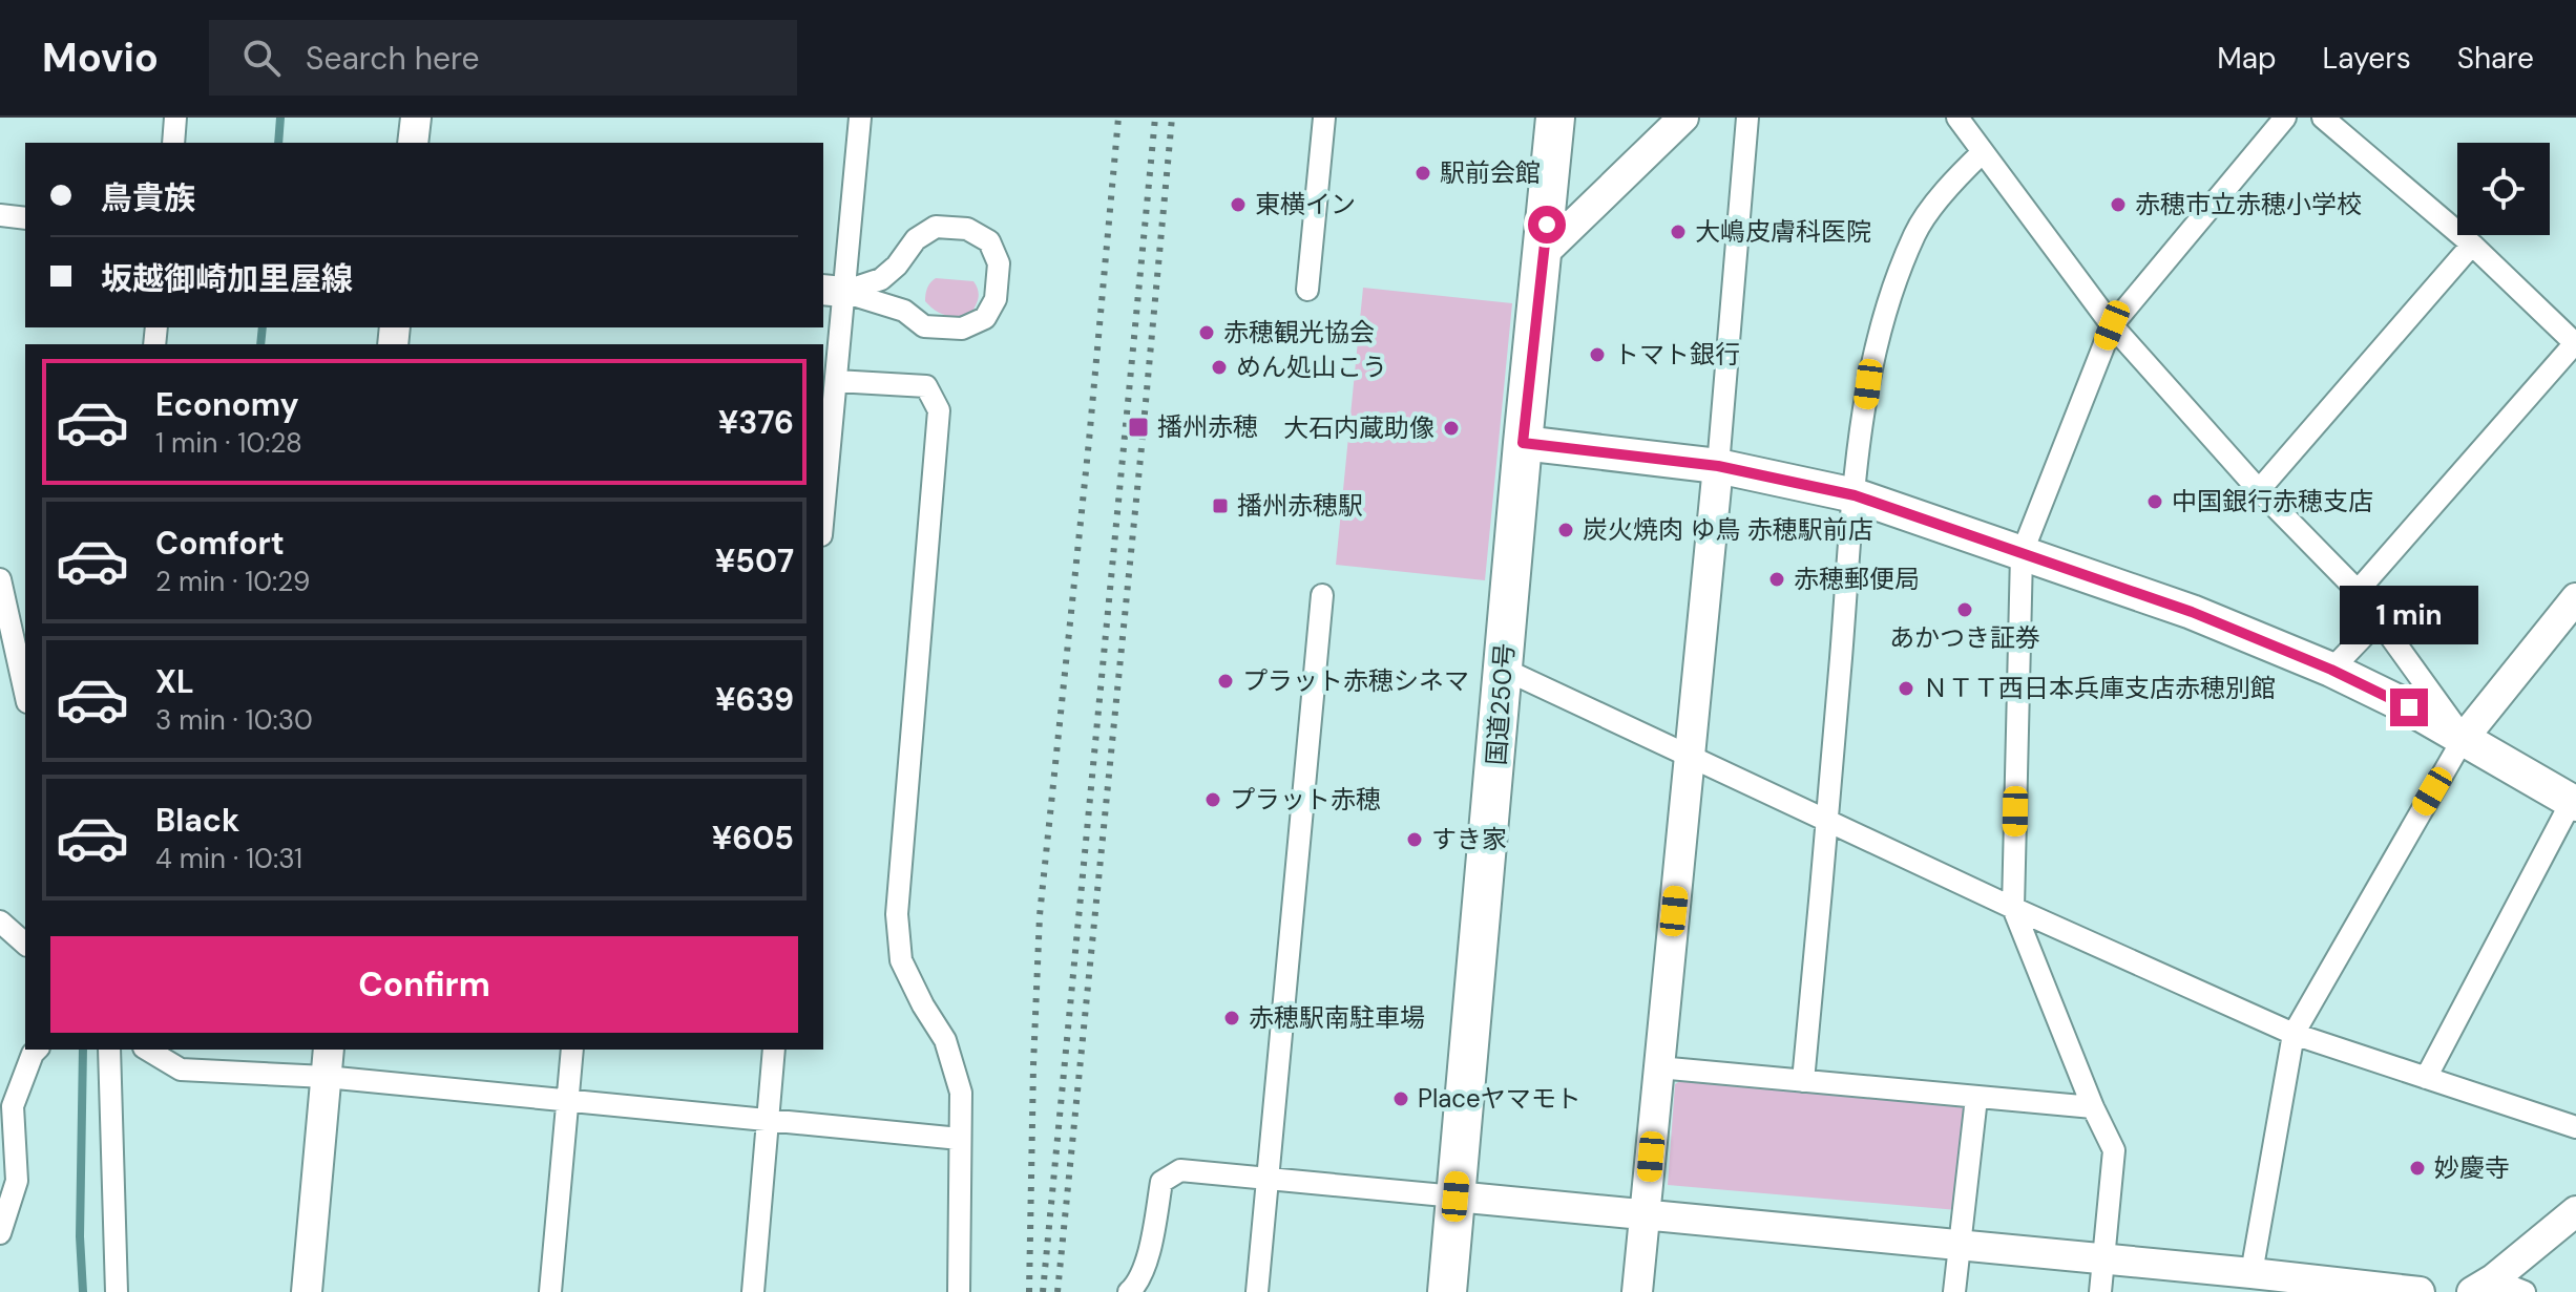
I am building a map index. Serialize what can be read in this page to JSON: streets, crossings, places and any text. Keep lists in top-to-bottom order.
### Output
{
  "streets": {
    "highway": ["国道250号"]
  },
  "places": {
    "other": [
      "駅前会館",
      "東横イン",
      "赤穂市立赤穂小学校",
      "大嶋皮膚科医院",
      "赤穂観光協会",
      "トマト銀行",
      "めん処山こう",
      "大石内蔵助像",
      "中国銀行赤穂支店",
      "炭火焼肉 ゆ鳥 赤穂駅前店",
      "赤穂郵便局",
      "あかつき証券",
      "プラット赤穂シネマ",
      "ＮＴＴ西日本兵庫支店赤穂別館",
      "プラット赤穂",
      "すき家",
      "赤穂駅南駐車場",
      "Placeヤマモト",
      "妙慶寺"
    ],
    "transit": ["播州赤穂", "播州赤穂駅"]
  },
  "page": {
    "header": "Movio",
    "search": "Search here",
    "nav": ["Map", "Layers", "Share"],
    "banner": ["鳥貴族", "坂越御崎加里屋線"],
    "list": [
      {
        "name": "Economy",
        "note": "1 min · 10:28",
        "value": "¥376"
      },
      {
        "name": "Comfort",
        "note": "2 min · 10:29",
        "value": "¥507"
      },
      {
        "name": "XL",
        "note": "3 min · 10:30",
        "value": "¥639"
      },
      {
        "name": "Black",
        "note": "4 min · 10:31",
        "value": "¥605"
      }
    ],
    "bubble": "1 min",
    "buttons": "Confirm"
  }
}
